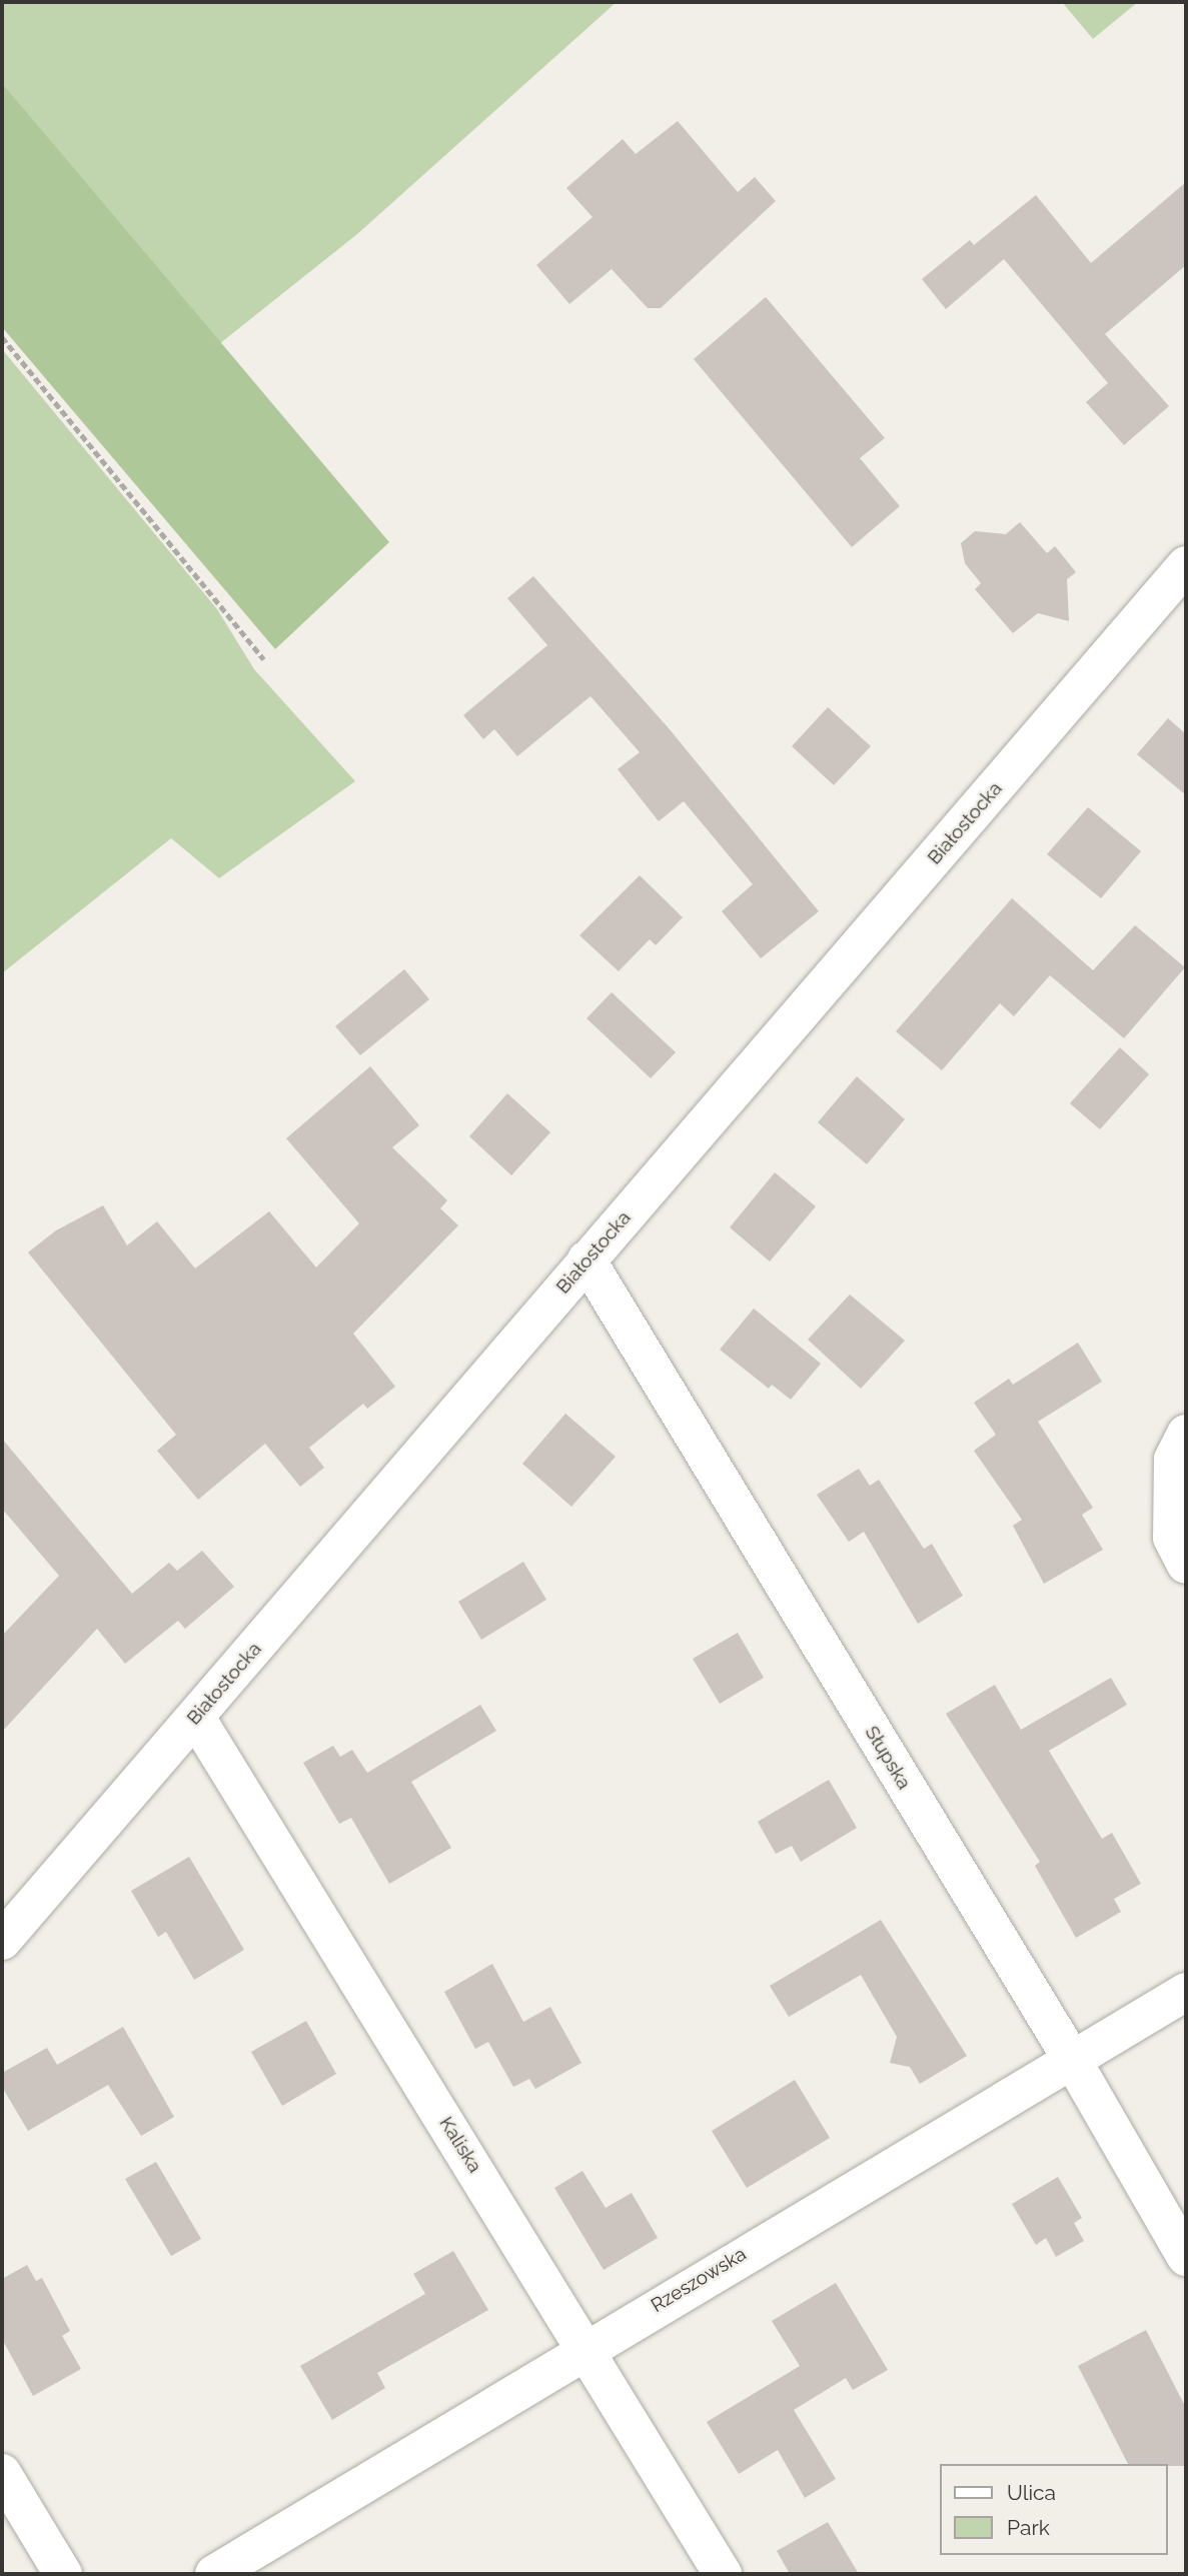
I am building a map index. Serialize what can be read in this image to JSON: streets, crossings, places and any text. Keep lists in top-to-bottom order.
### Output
{
  "streets": {
    "street": [
      "Białostocka",
      "Słupska",
      "Kaliska",
      "Rzeszowska"
    ]
  },
  "crossings": [
    ["Białostocka", "Słupska"],
    ["Białostocka", "Kaliska"],
    ["Słupska", "Rzeszowska"],
    ["Kaliska", "Rzeszowska"]
  ],
  "legend": ["Ulica", "Park"]
}
